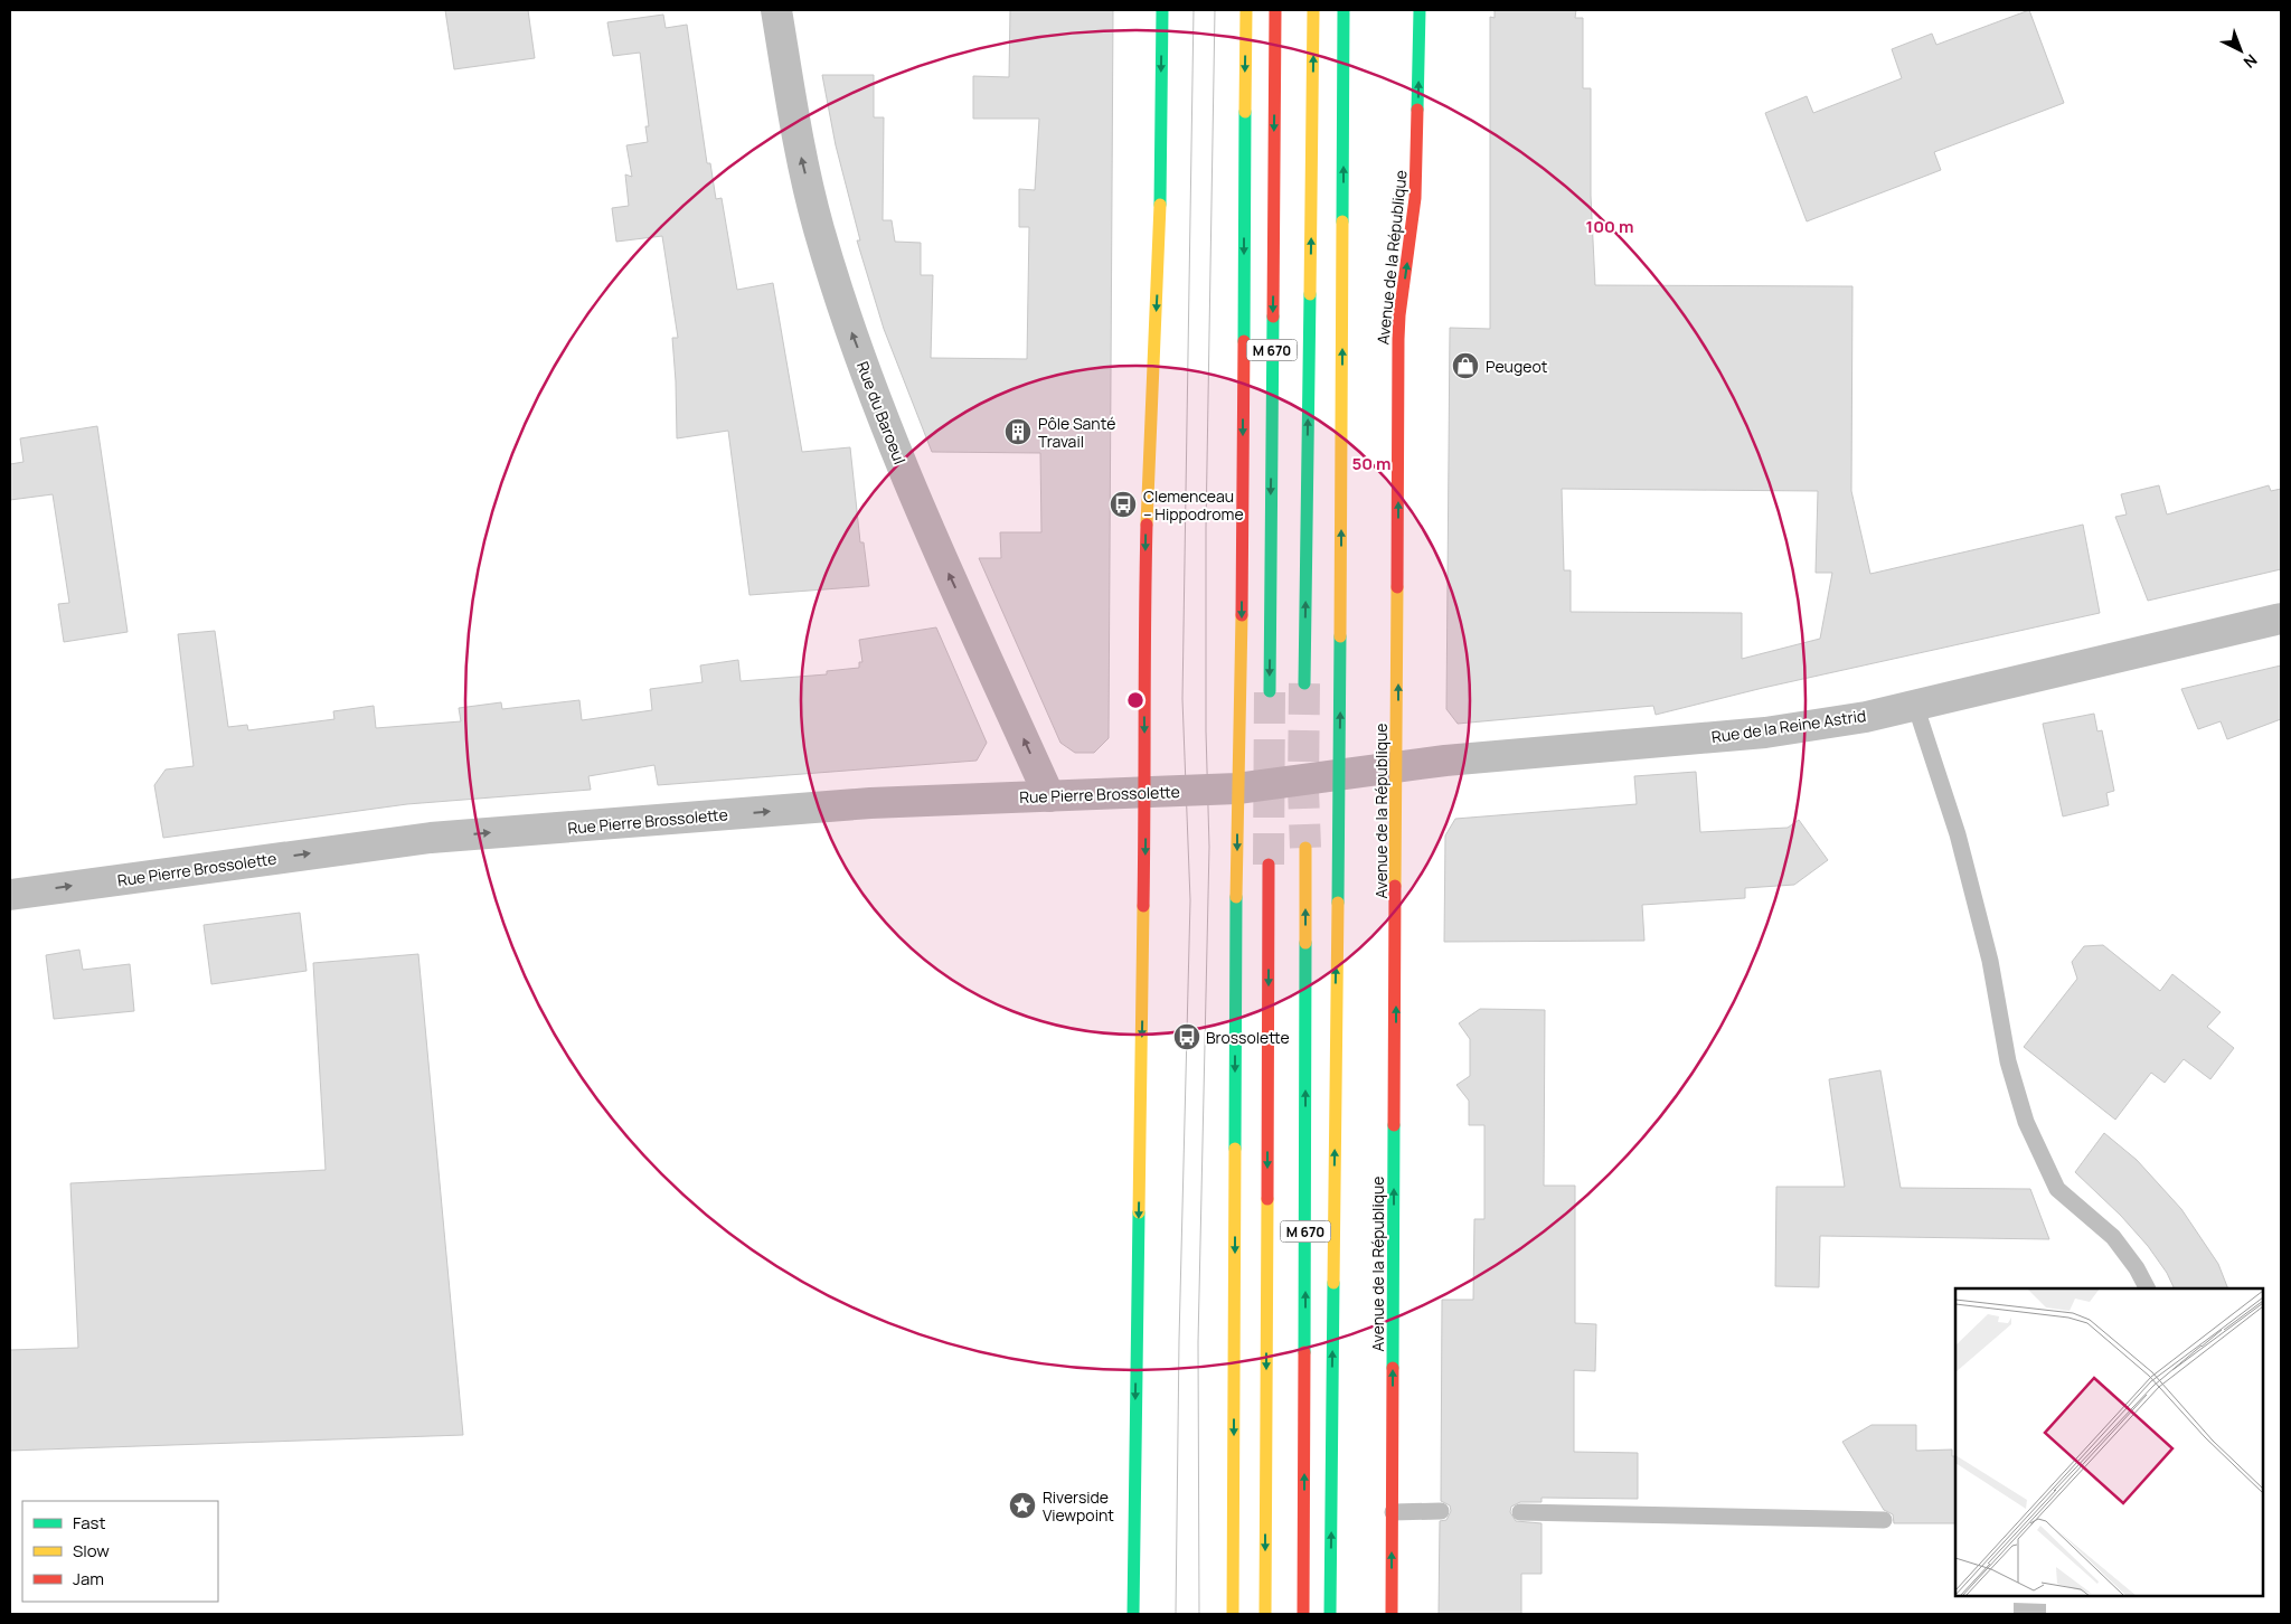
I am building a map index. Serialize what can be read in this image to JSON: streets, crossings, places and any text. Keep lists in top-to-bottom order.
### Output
{
  "streets": {
    "main road": ["Avenue de la République", "M 670"],
    "street": ["Rue du Baroeul", "Rue de la Reine Astrid", "Rue Pierre Brossolette"]
  },
  "crossings": [
    ["Avenue de la République", "Rue de la Reine Astrid"],
    ["Rue du Baroeul", "Rue Pierre Brossolette"],
    ["Rue de la Reine Astrid", "Rue Pierre Brossolette"]
  ],
  "one_way": ["Rue du Baroeul", "Rue Pierre Brossolette"],
  "places": {
    "shop": ["Peugeot"],
    "building": ["Pôle Santé Travail"],
    "bus stop": ["Clemenceau – Hippodrome", "Brossolette"],
    "place": ["Riverside Viewpoint"]
  },
  "legend": ["Fast", "Slow", "Jam"],
  "north": "bottom right",
  "rings": ["100 m", "50 m"]
}
